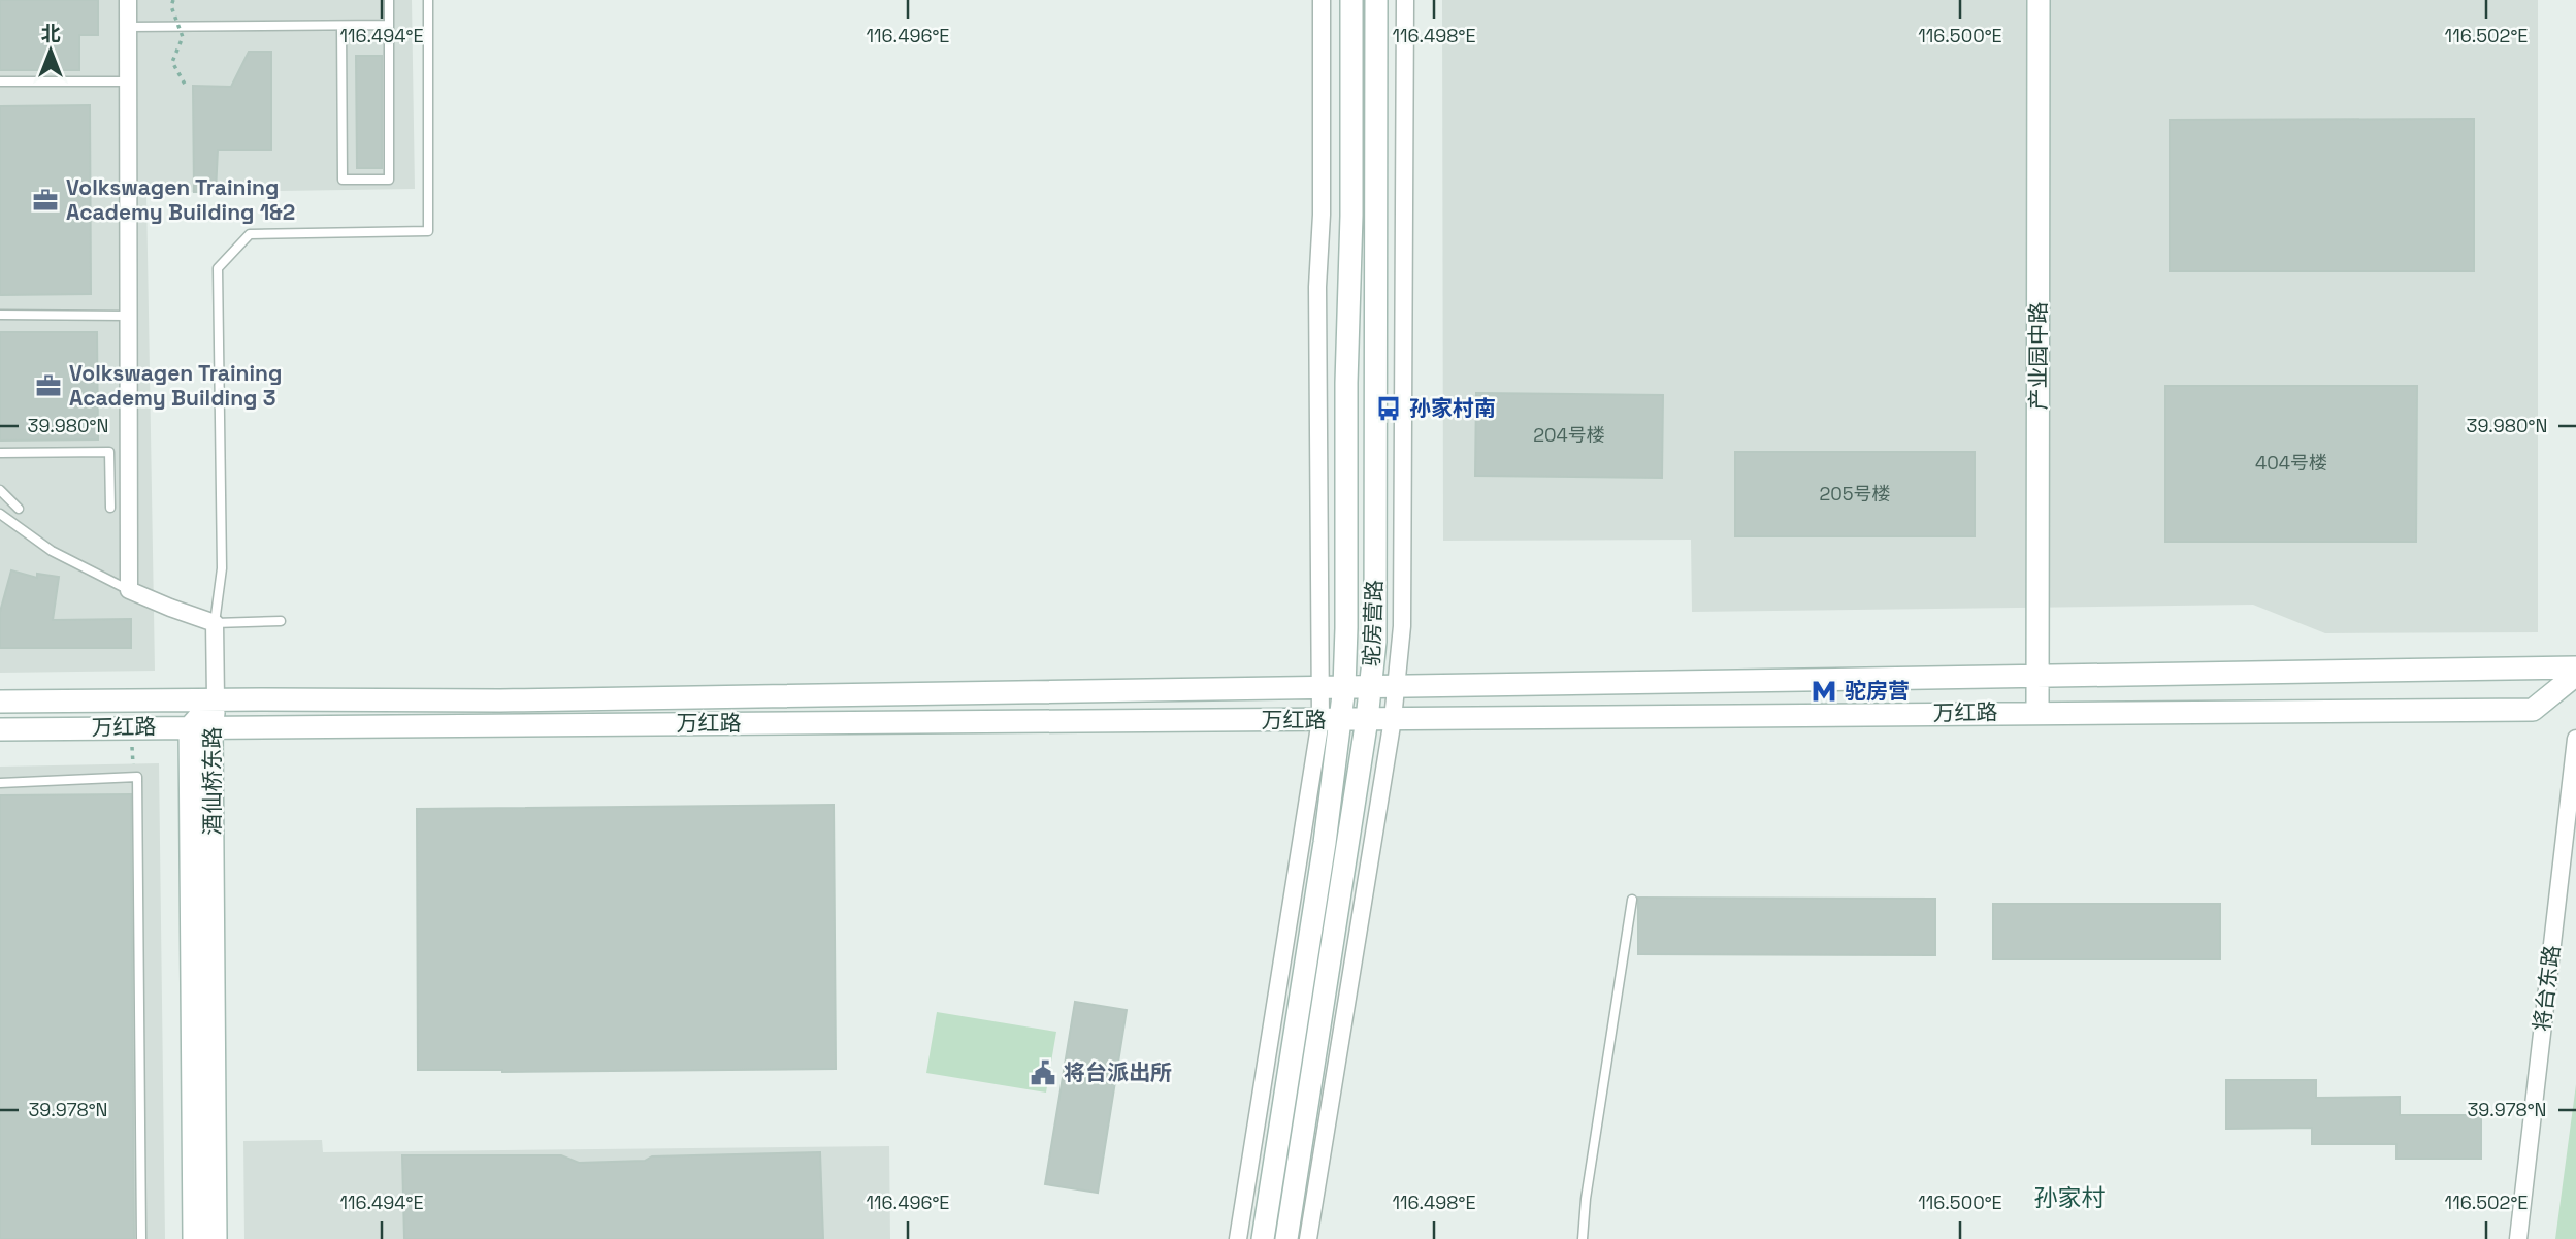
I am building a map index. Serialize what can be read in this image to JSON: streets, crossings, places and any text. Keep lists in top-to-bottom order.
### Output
{
  "streets": {
    "street": [
      "产业园中路",
      "驼房营路",
      "万红路",
      "酒仙桥东路",
      "将台东路"
    ]
  },
  "crossings": [
    ["产业园中路", "万红路"],
    ["驼房营路", "万红路"],
    ["万红路", "酒仙桥东路"]
  ],
  "districts": ["孙家村"],
  "places": {
    "office": ["Volkswagen Training Academy Building 1&2", "Volkswagen Training Academy Building 3"],
    "bus stop": ["孙家村南"],
    "metro station": ["驼房营"],
    "public building": ["将台派出所"]
  },
  "house_numbers": ["204号楼", "404号楼", "205号楼"],
  "north": "top",
  "coordinates": [
    "116.494°E",
    "116.496°E",
    "116.498°E",
    "116.500°E",
    "116.502°E",
    "39.980°N",
    "39.978°N"
  ]
}
